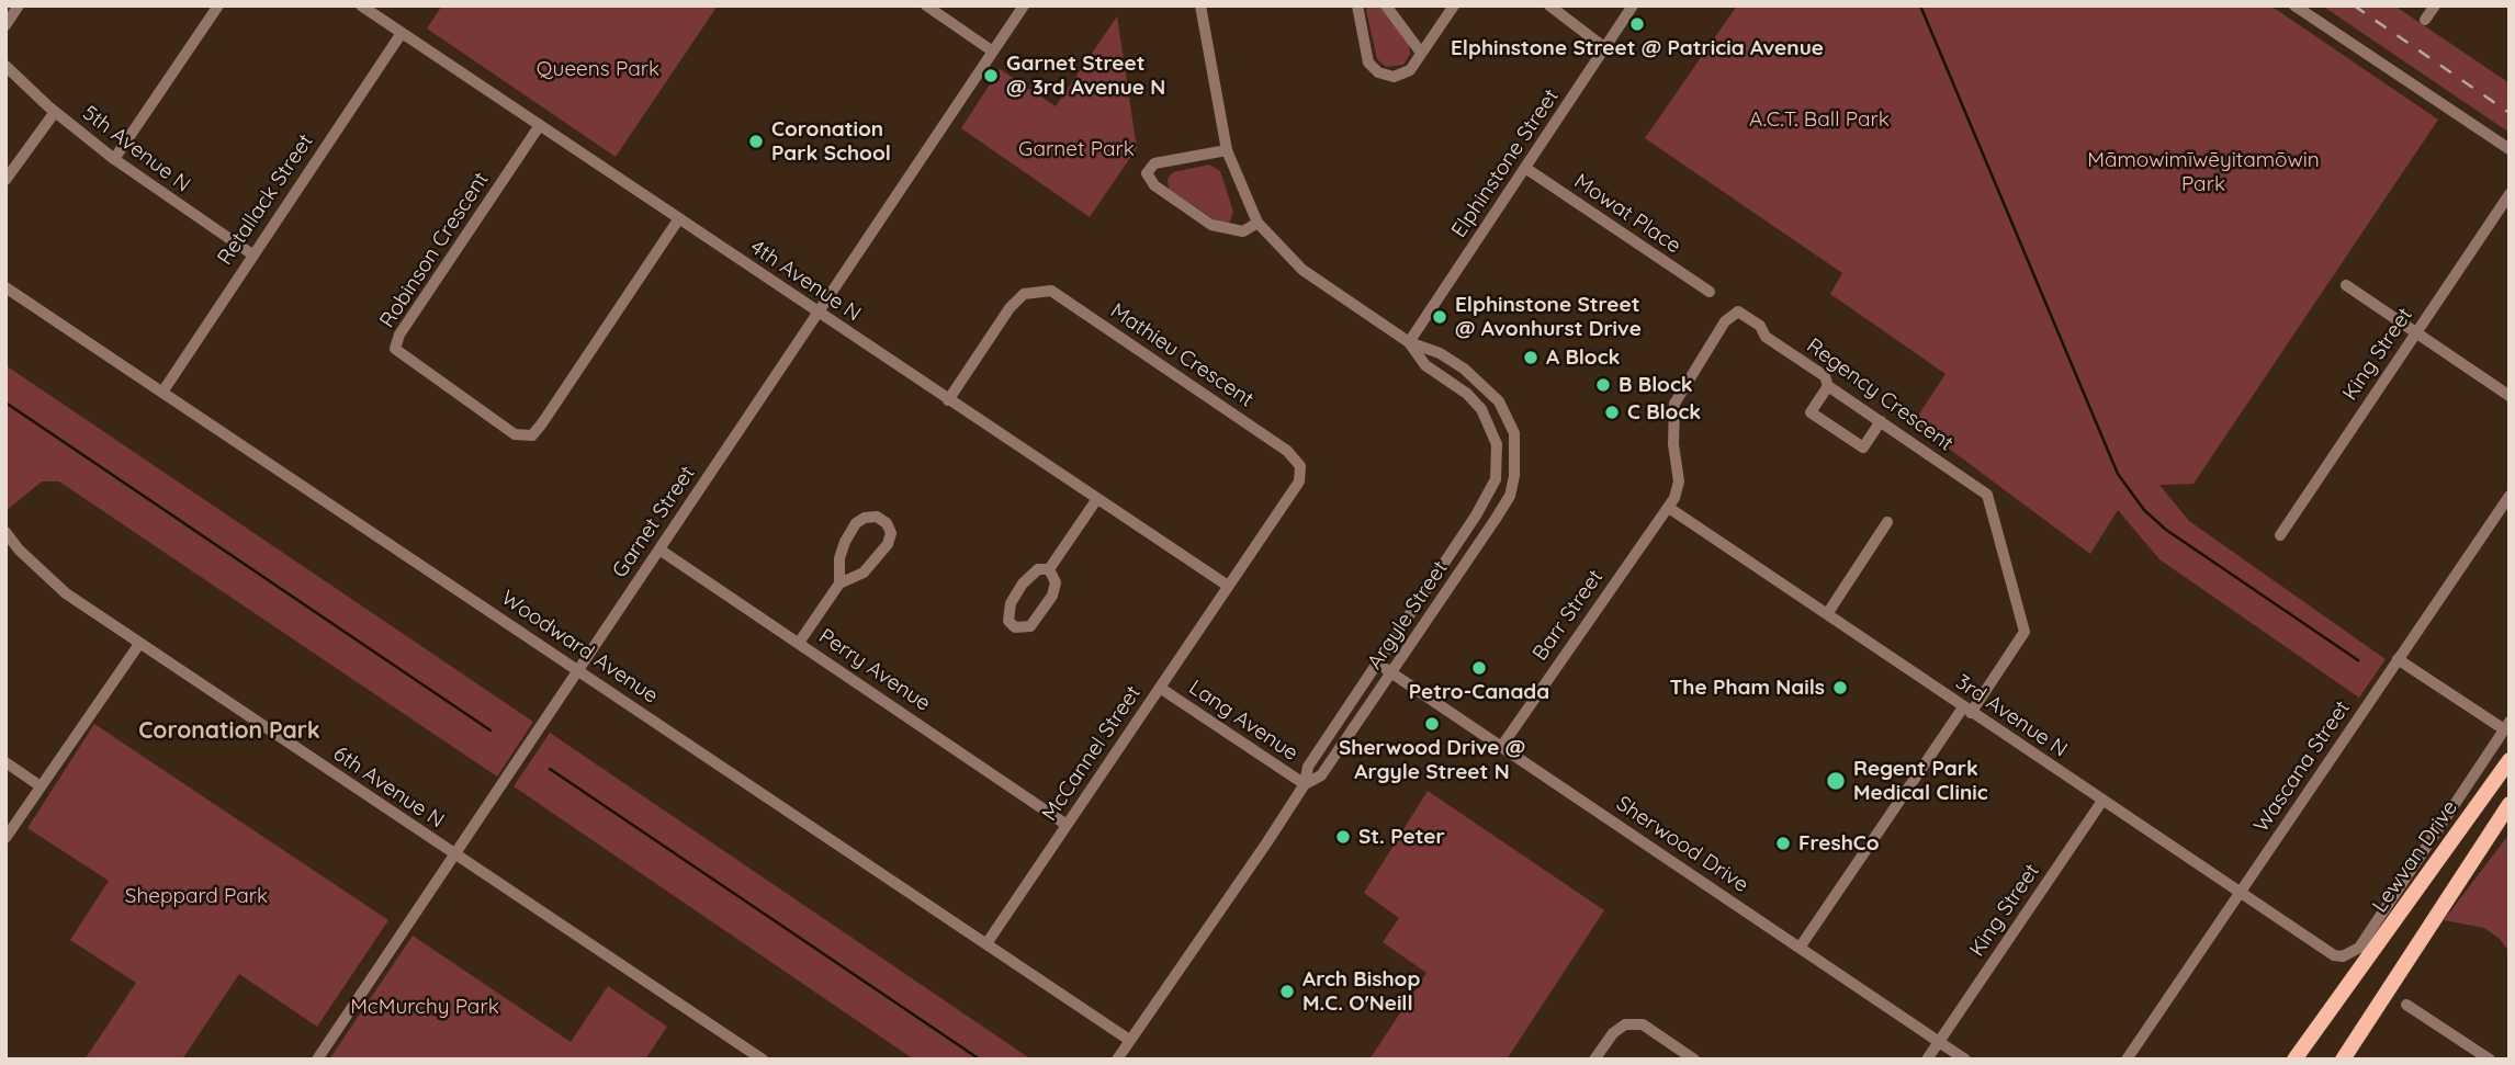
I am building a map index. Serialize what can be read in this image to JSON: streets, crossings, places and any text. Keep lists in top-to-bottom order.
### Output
{
  "streets": {
    "main road": ["Lewvan Drive"],
    "street": [
      "5th Avenue N",
      "Elphinstone Street",
      "Retallack Street",
      "Mowat Place",
      "Robinson Crescent",
      "4th Avenue N",
      "King Street",
      "Mathieu Crescent",
      "Regency Crescent",
      "Garnet Street",
      "Argyle Street",
      "Barr Street",
      "Woodward Avenue",
      "Perry Avenue",
      "3rd Avenue N",
      "Lang Avenue",
      "McCannel Street",
      "Wascana Street",
      "6th Avenue N",
      "Sherwood Drive"
    ]
  },
  "crossings": [
    ["5th Avenue N", "Retallack Street"],
    ["Elphinstone Street", "Mowat Place"],
    ["Elphinstone Street", "Argyle Street"],
    ["Retallack Street", "4th Avenue N"],
    ["Retallack Street", "Woodward Avenue"],
    ["Robinson Crescent", "4th Avenue N"],
    ["4th Avenue N", "Mathieu Crescent"],
    ["4th Avenue N", "Garnet Street"],
    ["4th Avenue N", "McCannel Street"],
    ["King Street", "3rd Avenue N"],
    ["King Street", "Sherwood Drive"],
    ["Mathieu Crescent", "McCannel Street"],
    ["Regency Crescent", "Barr Street"],
    ["Regency Crescent", "3rd Avenue N"],
    ["Regency Crescent", "Sherwood Drive"],
    ["Garnet Street", "Woodward Avenue"],
    ["Garnet Street", "Perry Avenue"],
    ["Garnet Street", "6th Avenue N"],
    ["Argyle Street", "Woodward Avenue"],
    ["Argyle Street", "Lang Avenue"],
    ["Argyle Street", "Sherwood Drive"],
    ["Barr Street", "3rd Avenue N"],
    ["Barr Street", "Sherwood Drive"],
    ["Woodward Avenue", "McCannel Street"],
    ["Perry Avenue", "McCannel Street"],
    ["3rd Avenue N", "Wascana Street"],
    ["Lang Avenue", "McCannel Street"]
  ],
  "districts": ["Coronation Park"],
  "parks": [
    "Queens Park",
    "A.C.T. Ball Park",
    "Garnet Park",
    "Māmowimīwēyitamōwin Park",
    "Sheppard Park",
    "McMurchy Park"
  ],
  "places": [
    "Elphinstone Street @ Patricia Avenue",
    "Garnet Street @ 3rd Avenue N",
    "Coronation Park School",
    "Elphinstone Street @ Avonhurst Drive",
    "A Block",
    "B Block",
    "C Block",
    "Petro-Canada",
    "The Pham Nails",
    "Sherwood Drive @ Argyle Street N",
    "Regent Park Medical Clinic",
    "St. Peter",
    "FreshCo",
    "Arch Bishop M.C. O'Neill"
  ]
}
